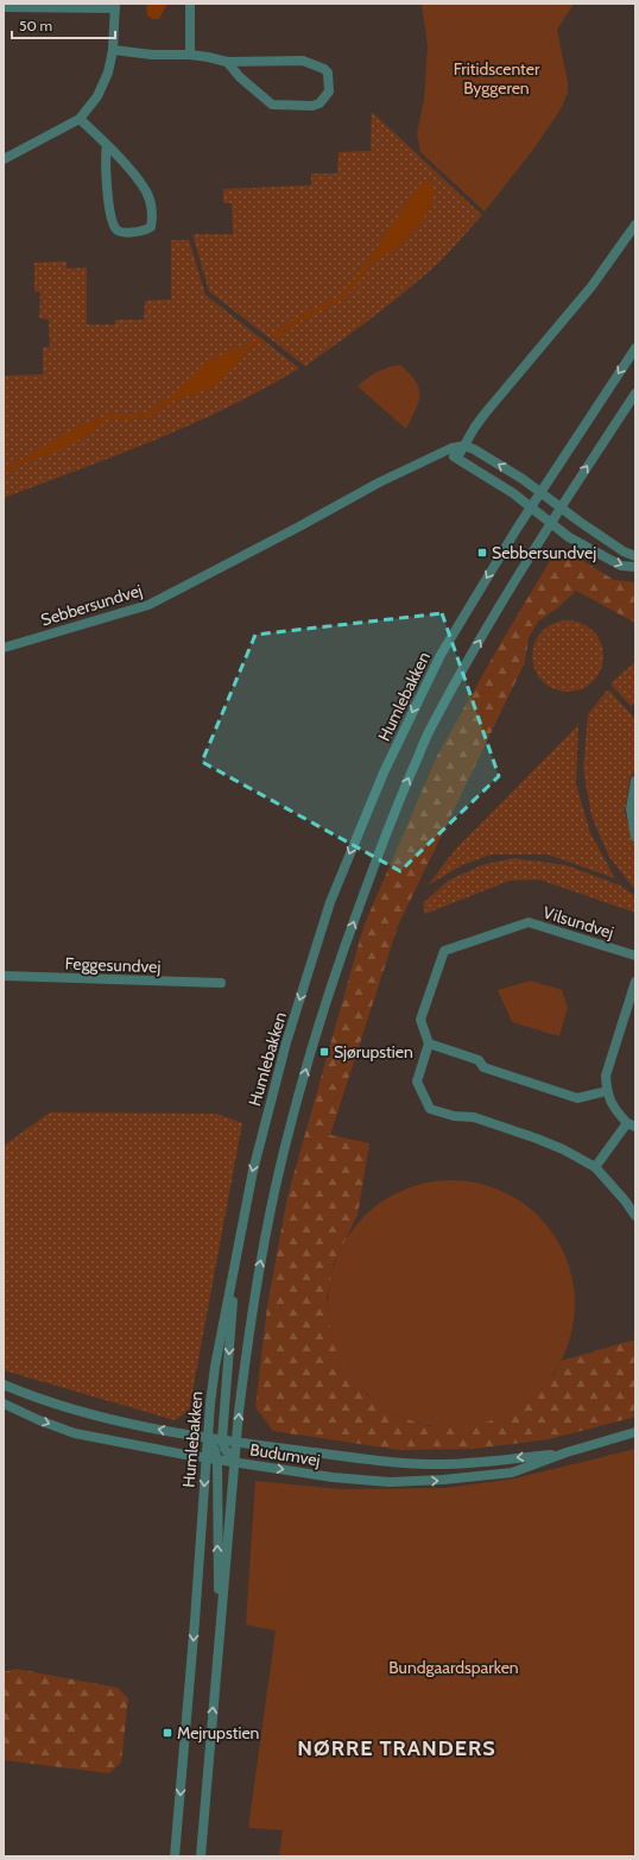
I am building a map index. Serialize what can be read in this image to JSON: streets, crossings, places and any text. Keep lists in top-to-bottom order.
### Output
{
  "streets": {
    "street": [
      "Sebbersundvej",
      "Humlebakken",
      "Vilsundvej",
      "Feggesundvej",
      "Budumvej"
    ]
  },
  "crossings": [
    ["Humlebakken", "Budumvej"]
  ],
  "districts": ["NØRRE TRANDERS"],
  "parks": ["Fritidscenter Byggeren", "Bundgaardsparken"],
  "places": {
    "transit": ["Sebbersundvej", "Sjørupstien", "Mejrupstien"]
  },
  "scale_bar": "50 m"
}
